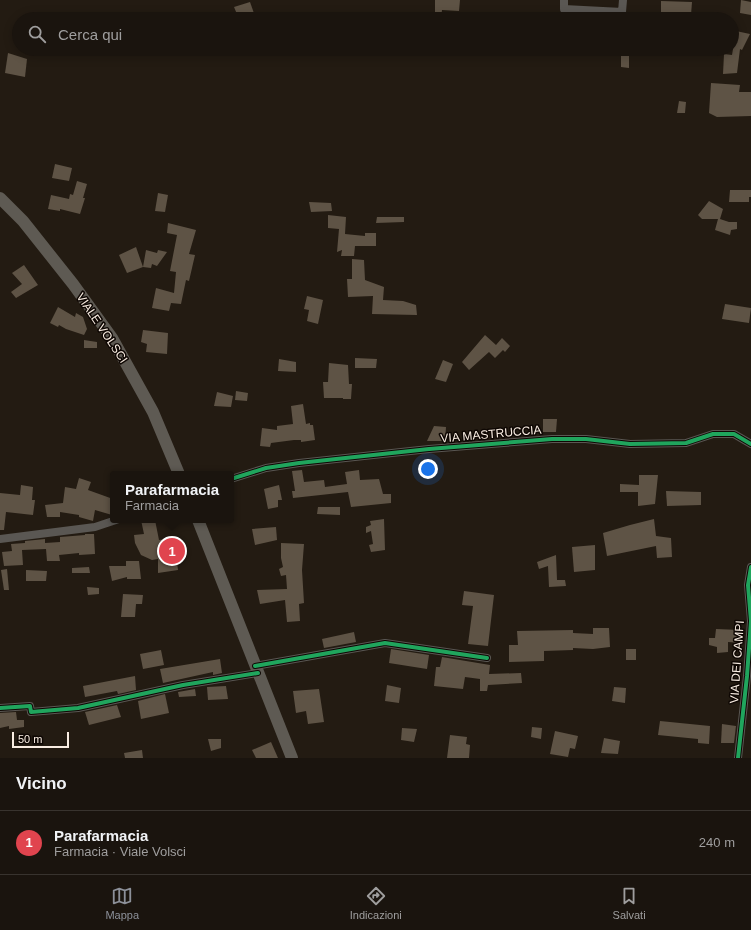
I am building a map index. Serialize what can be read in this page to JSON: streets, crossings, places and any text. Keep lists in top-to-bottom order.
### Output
{
  "streets": {
    "main road": ["VIALE VOLSCI"],
    "street": ["VIA MASTRUCCIA", "VIA DEI CAMPI"]
  },
  "scale_bar": "50 m",
  "page": {
    "search": "Cerca qui",
    "popup": ["Parafarmacia", "Farmacia"],
    "pins": "1",
    "scale": "50 m",
    "heading": "Vicino",
    "list": [
      {
        "mark": "1",
        "name": "Parafarmacia",
        "note": "Farmacia · Viale Volsci",
        "value": "240 m"
      }
    ],
    "nav": ["Mappa", "Indicazioni", "Salvati"]
  }
}
